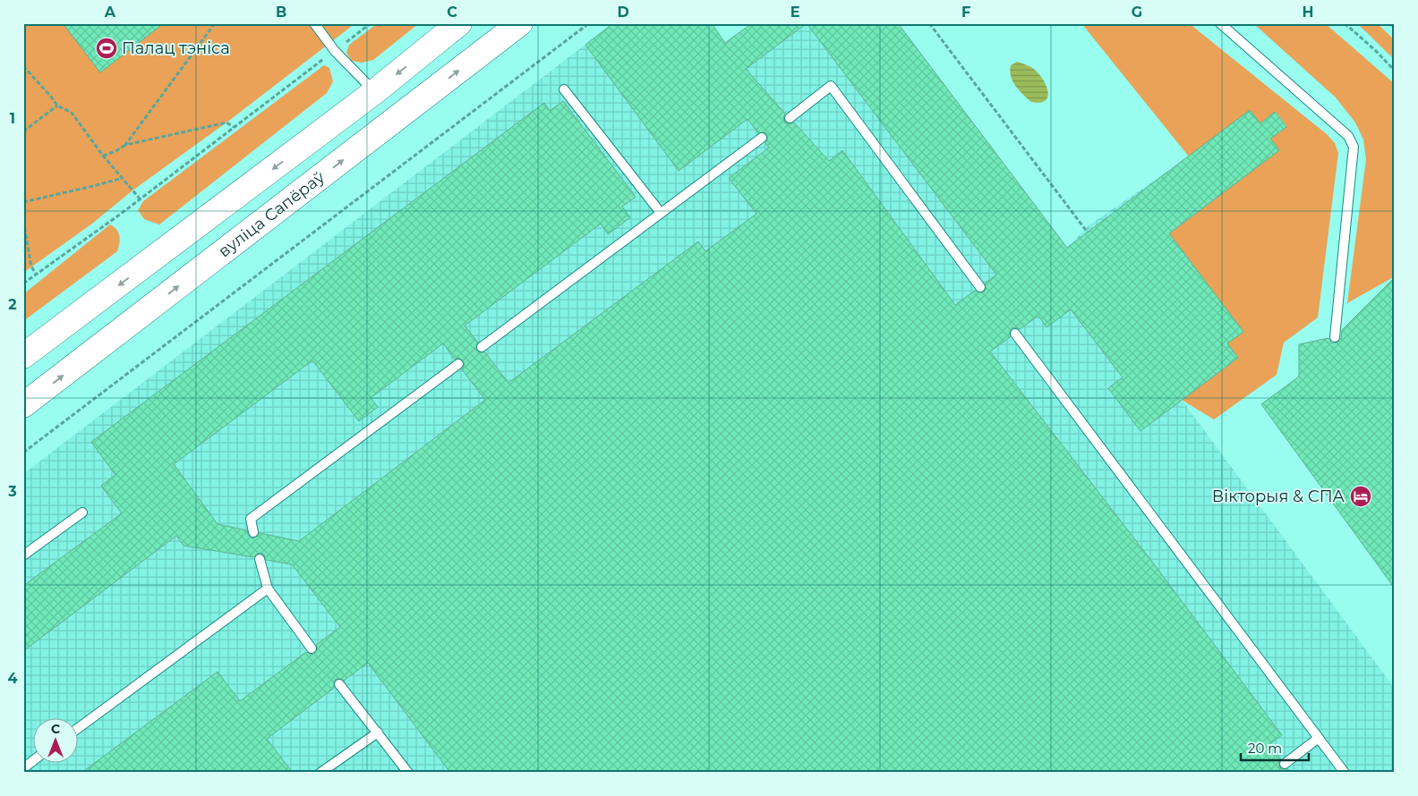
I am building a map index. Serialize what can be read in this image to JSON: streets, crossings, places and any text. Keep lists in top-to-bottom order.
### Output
{
  "streets": {
    "main road": ["вуліца Сапёраў"]
  },
  "places": {
    "sports": ["Палац тэніса"],
    "hotel": ["Вікторыя & СПА"]
  },
  "scale_bar": "20 m",
  "north": "top",
  "grid": {
    "columns": [
      "A",
      "B",
      "C",
      "D",
      "E",
      "F",
      "G",
      "H"
    ],
    "rows": [
      "1",
      "2",
      "3",
      "4"
    ]
  }
}
